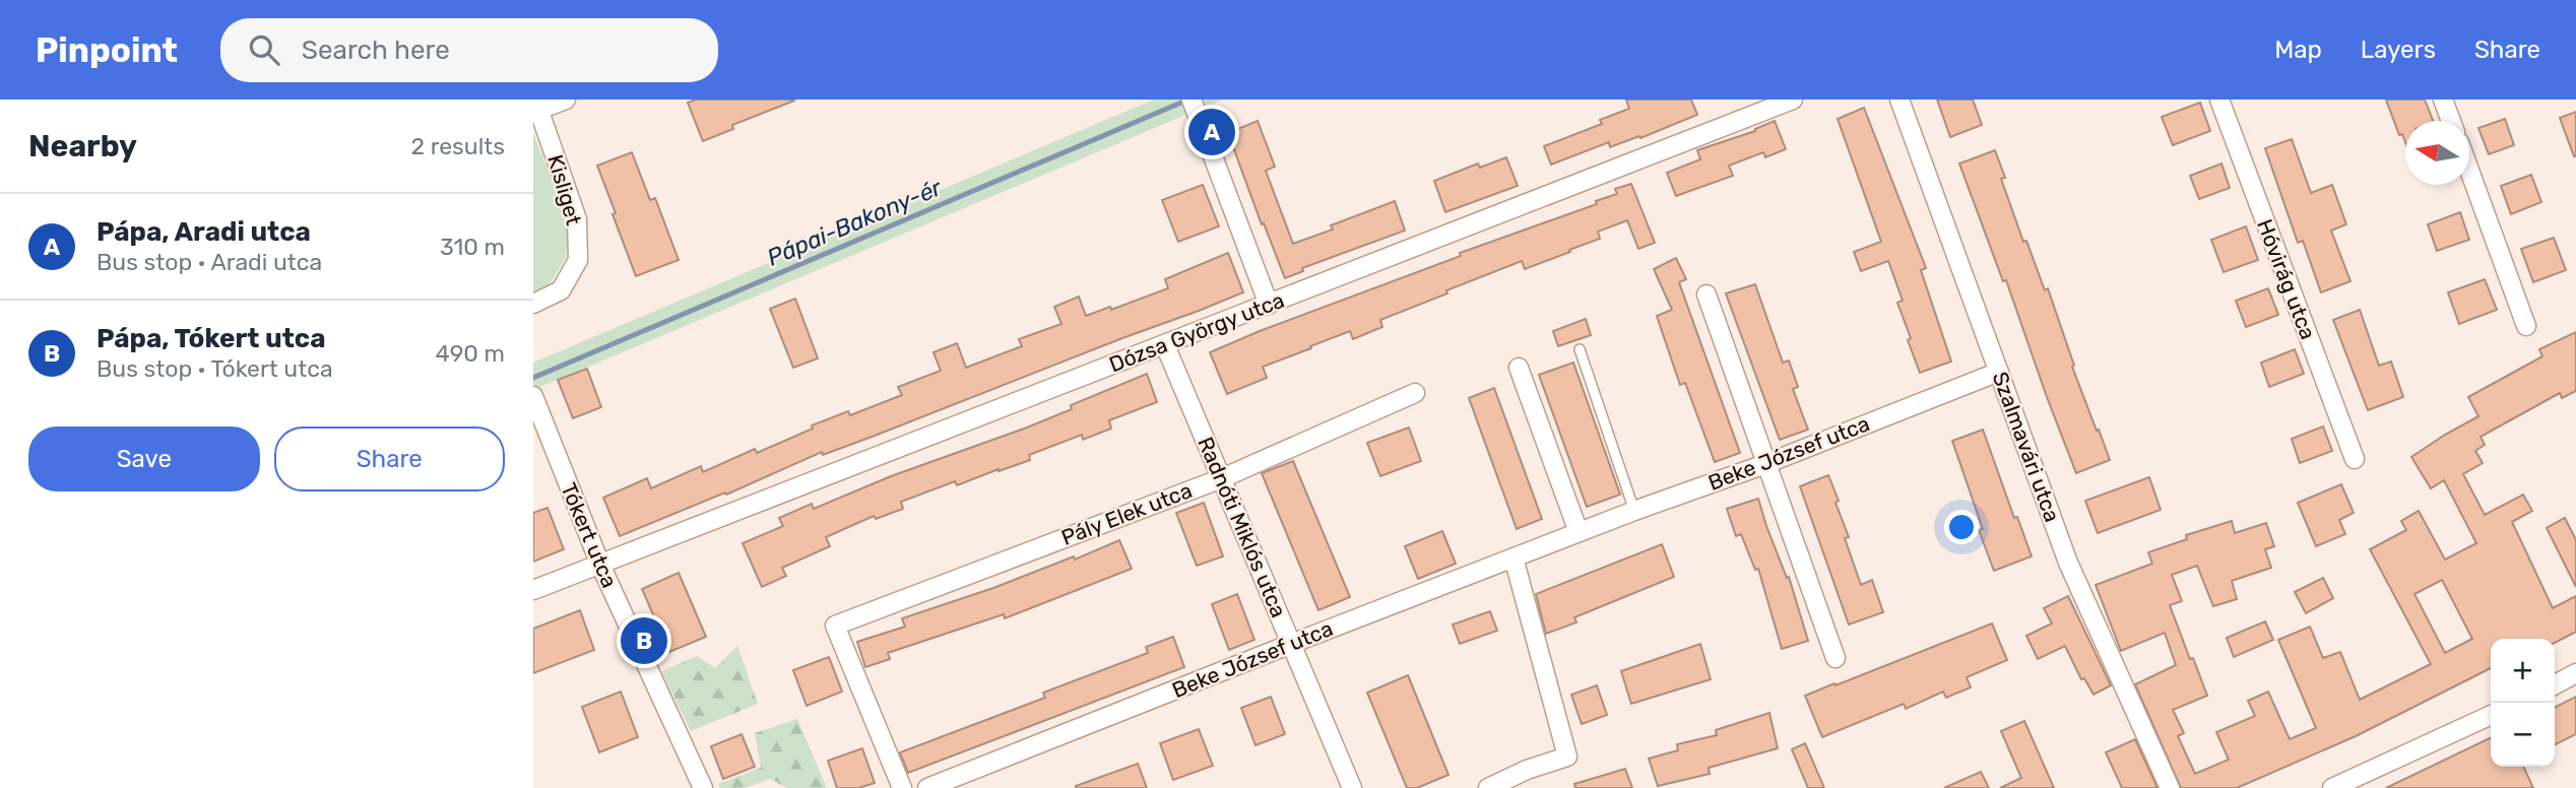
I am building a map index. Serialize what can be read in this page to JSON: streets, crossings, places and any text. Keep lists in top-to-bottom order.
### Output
{
  "streets": {
    "street": [
      "Kisliget",
      "Hóvirág utca",
      "Dózsa György utca",
      "Szalmavári utca",
      "Beke József utca",
      "Pály Elek utca",
      "Radnóti Miklós utca",
      "Tókert utca"
    ]
  },
  "crossings": [
    ["Dózsa György utca", "Radnóti Miklós utca"],
    ["Dózsa György utca", "Tókert utca"],
    ["Szalmavári utca", "Beke József utca"],
    ["Beke József utca", "Radnóti Miklós utca"],
    ["Pály Elek utca", "Radnóti Miklós utca"]
  ],
  "water": ["Pápai-Bakony-ér"],
  "north": "left",
  "page": {
    "header": "Pinpoint",
    "search": "Search here",
    "nav": ["Map", "Layers", "Share"],
    "heading": ["Nearby", "2 results"],
    "pins": ["A", "B"],
    "list": [
      {
        "mark": "A",
        "name": "Pápa, Aradi utca",
        "note": "Bus stop · Aradi utca",
        "value": "310 m"
      },
      {
        "mark": "B",
        "name": "Pápa, Tókert utca",
        "note": "Bus stop · Tókert utca",
        "value": "490 m"
      }
    ],
    "buttons": ["Save", "Share"],
    "map_buttons": ["+", "−"]
  }
}
